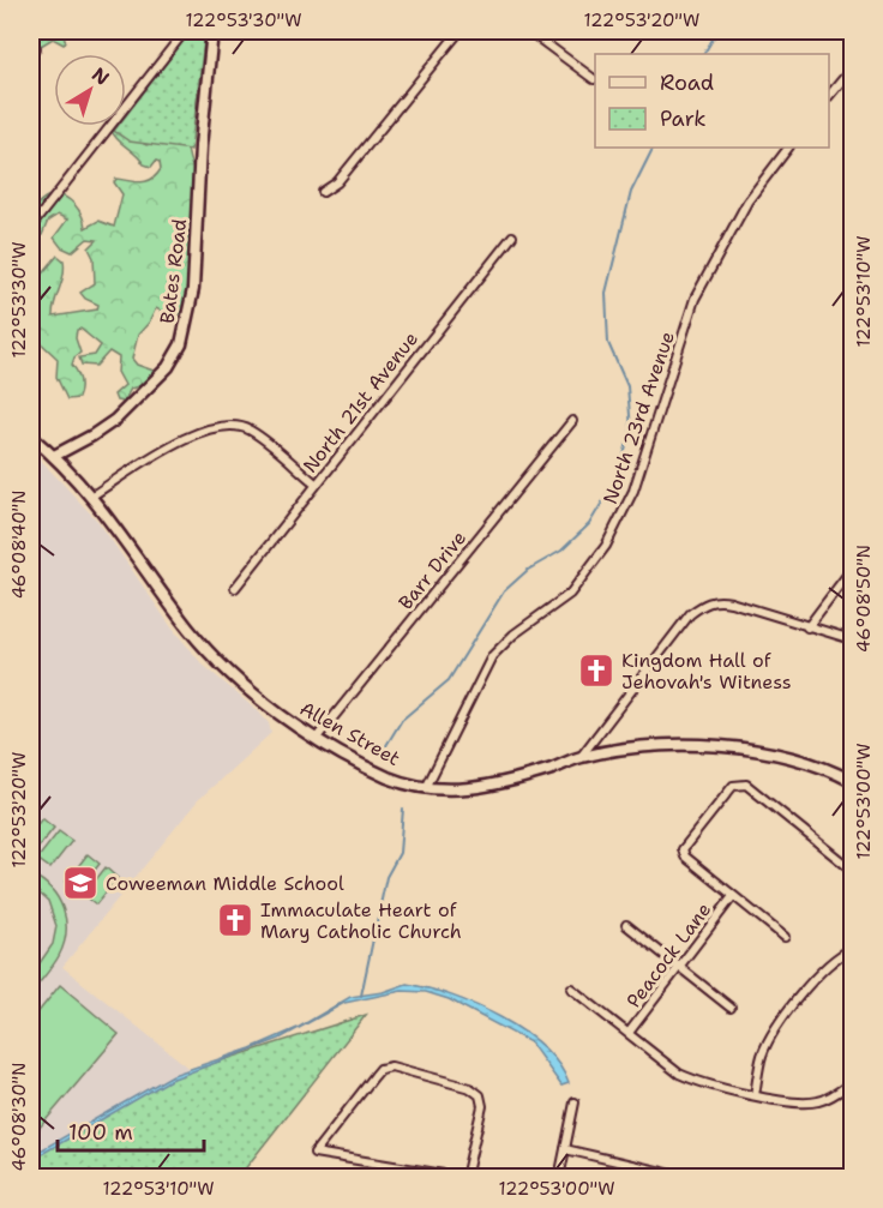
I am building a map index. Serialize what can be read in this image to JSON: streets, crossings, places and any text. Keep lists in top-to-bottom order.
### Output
{
  "streets": {
    "street": [
      "Bates Road",
      "North 21st Avenue",
      "North 23rd Avenue",
      "Barr Drive",
      "Allen Street",
      "Peacock Lane"
    ]
  },
  "crossings": [
    ["Bates Road", "Allen Street"],
    ["North 23rd Avenue", "Allen Street"],
    ["Barr Drive", "Allen Street"]
  ],
  "places": {
    "church": ["Kingdom Hall of Jehovah's Witness", "Immaculate Heart of Mary Catholic Church"],
    "school or university": ["Coweeman Middle School"]
  },
  "legend": ["Road", "Park"],
  "scale_bar": "100 m",
  "north": "top right",
  "coordinates": [
    "122°53'30\"W",
    "122°53'20\"W",
    "122°53'10\"W",
    "46°08'40\"N",
    "46°08'50\"N",
    "122°53'00\"W",
    "46°08'30\"N"
  ]
}
